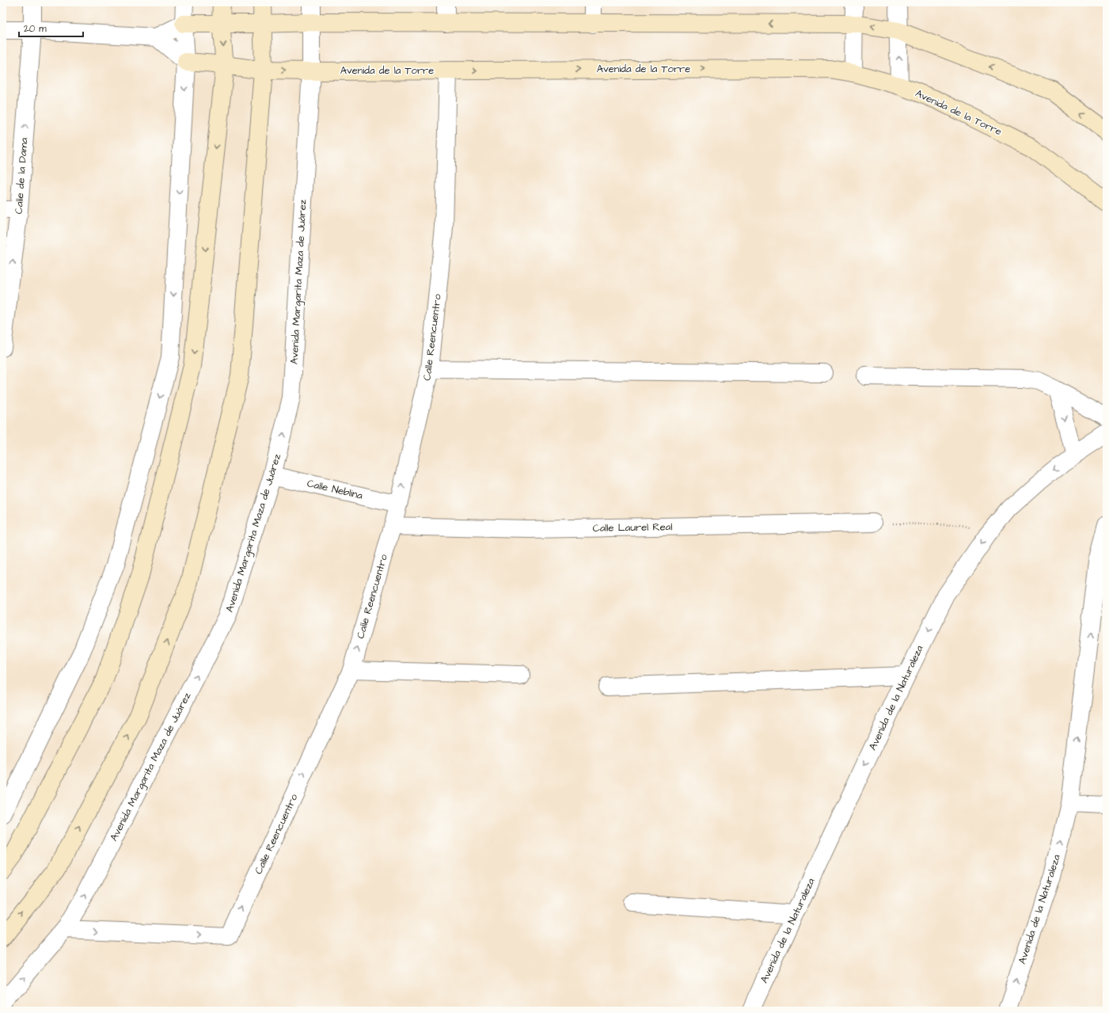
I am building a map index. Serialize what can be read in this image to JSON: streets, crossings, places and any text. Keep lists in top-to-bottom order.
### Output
{
  "streets": {
    "street": [
      "Avenida de la Torre",
      "Calle de la Dama",
      "Avenida Margarita Maza de Juárez",
      "Calle Reencuentro",
      "Calle Neblina",
      "Calle Laurel Real",
      "Avenida de la Naturaleza"
    ]
  },
  "crossings": [
    ["Avenida de la Torre", "Avenida Margarita Maza de Juárez"],
    ["Avenida de la Torre", "Calle Reencuentro"],
    ["Avenida Margarita Maza de Juárez", "Calle Reencuentro"],
    ["Avenida Margarita Maza de Juárez", "Calle Neblina"],
    ["Calle Reencuentro", "Calle Neblina"],
    ["Calle Reencuentro", "Calle Laurel Real"]
  ],
  "one_way": ["Calle de la Dama", "Calle Reencuentro"],
  "scale_bar": "20 m"
}
